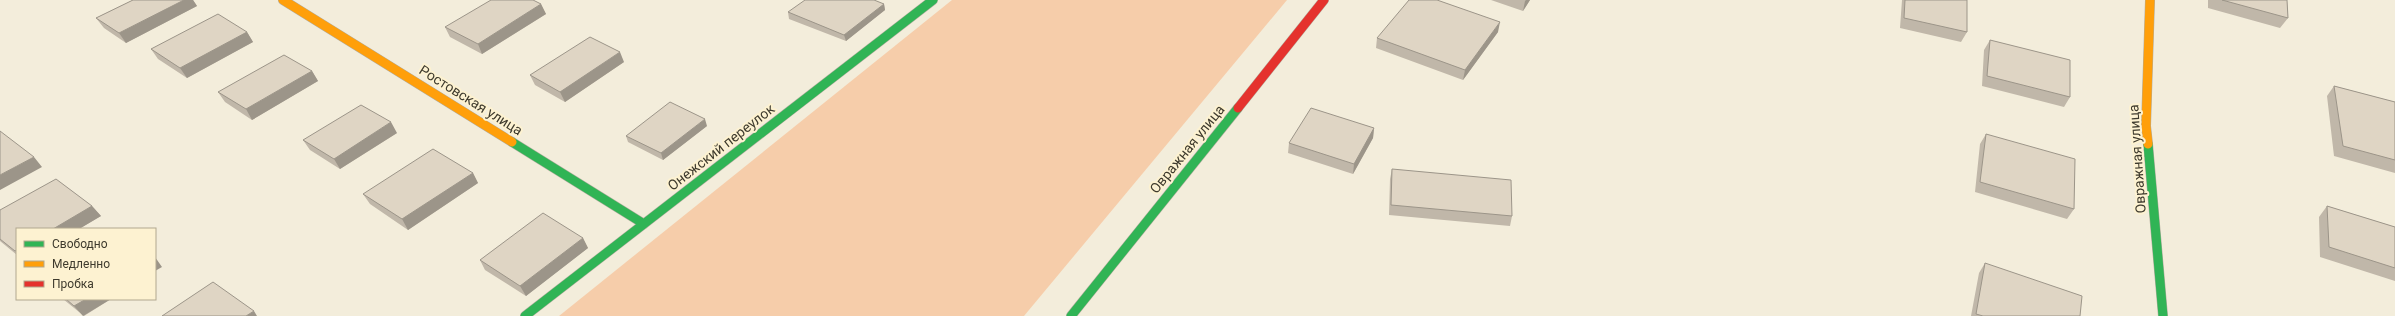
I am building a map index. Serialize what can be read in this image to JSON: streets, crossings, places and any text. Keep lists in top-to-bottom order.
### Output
{
  "streets": {
    "street": ["Ростовская улица", "Онежский переулок", "Овражная улица"]
  },
  "crossings": [
    ["Ростовская улица", "Онежский переулок"]
  ],
  "legend": ["Свободно", "Медленно", "Пробка"]
}
